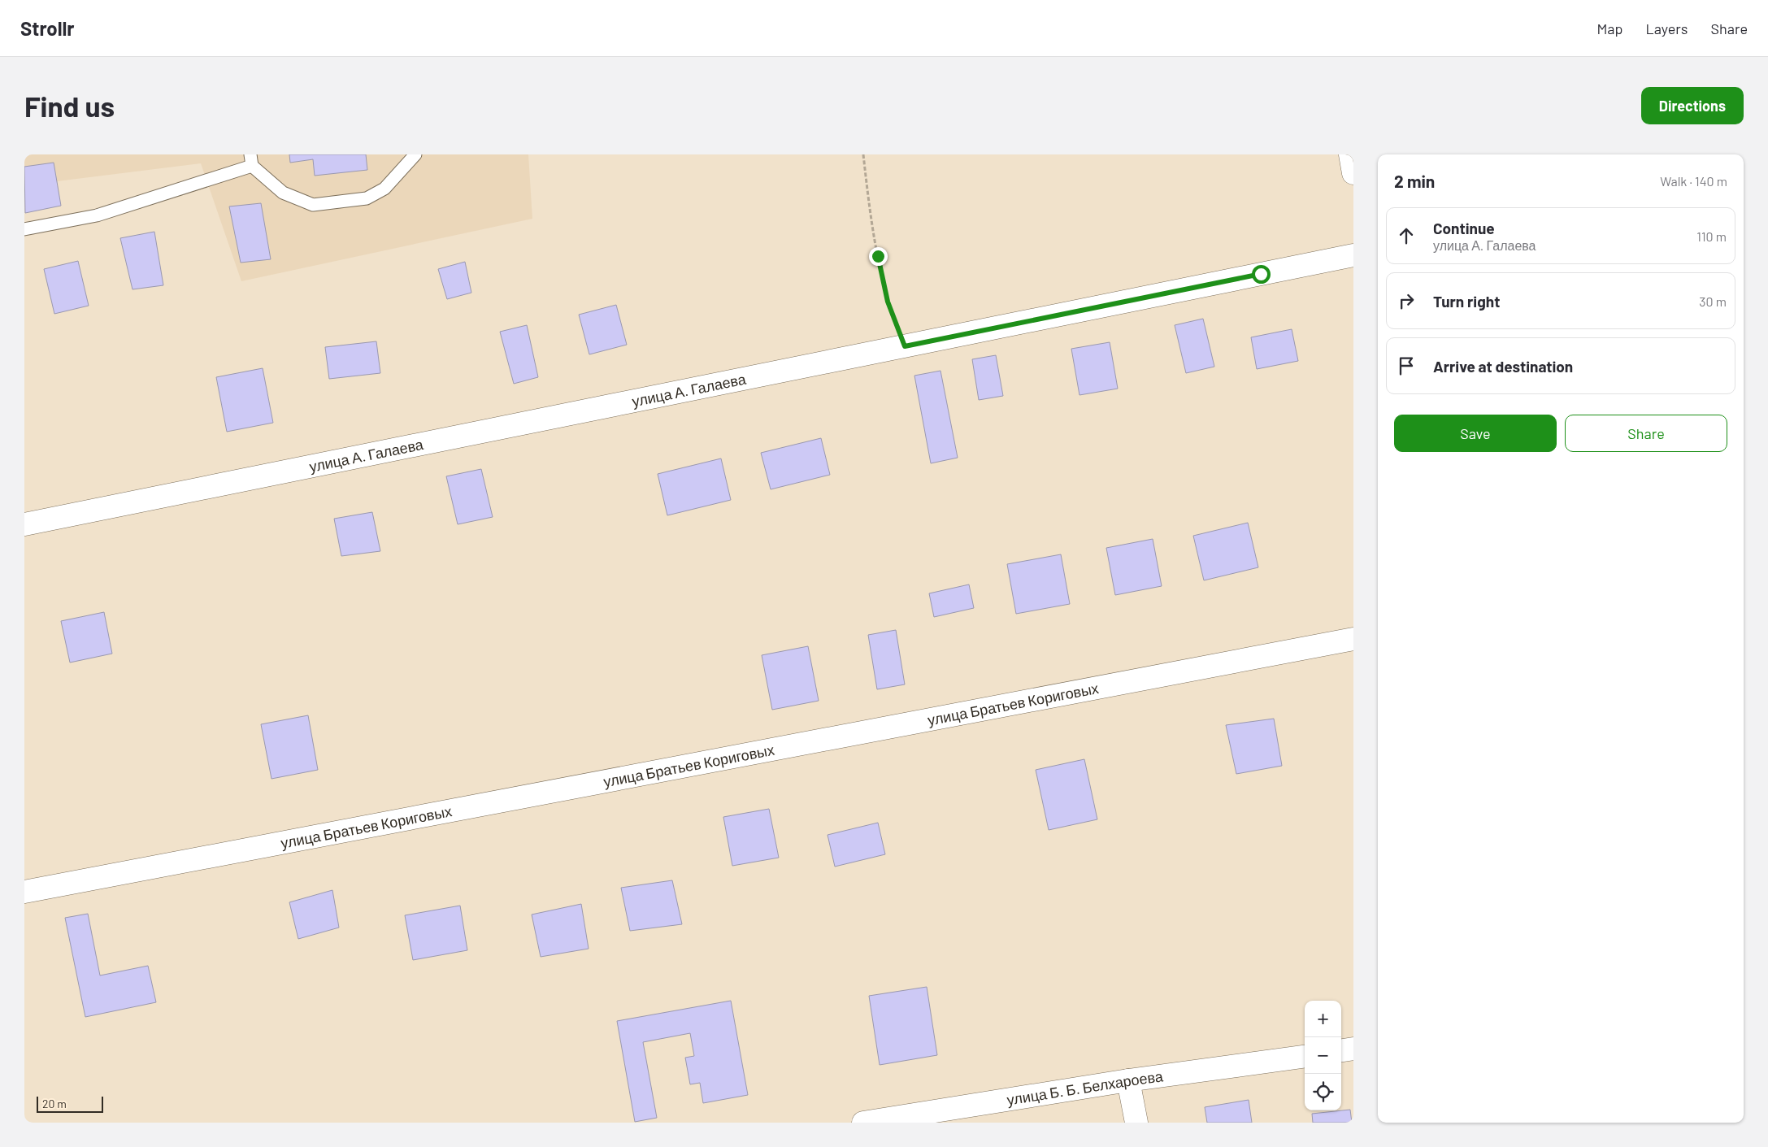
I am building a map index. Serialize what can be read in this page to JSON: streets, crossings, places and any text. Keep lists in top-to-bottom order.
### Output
{
  "streets": {
    "street": ["улица А. Галаева", "улица Братьев Кориговых", "улица Б. Б. Белхароева"]
  },
  "scale_bar": "20 m",
  "page": {
    "header": "Strollr",
    "nav": ["Map", "Layers", "Share"],
    "buttons": [
      "Directions",
      ["Save", "Share"]
    ],
    "title": "Find us",
    "heading": ["2 min", "Walk · 140 m"],
    "list": [
      ["Continue", "улица А. Галаева", "110 m"],
      ["Turn right", "30 m"],
      "Arrive at destination"
    ],
    "map_buttons": ["+", "−"],
    "scale": "20 m"
  }
}
